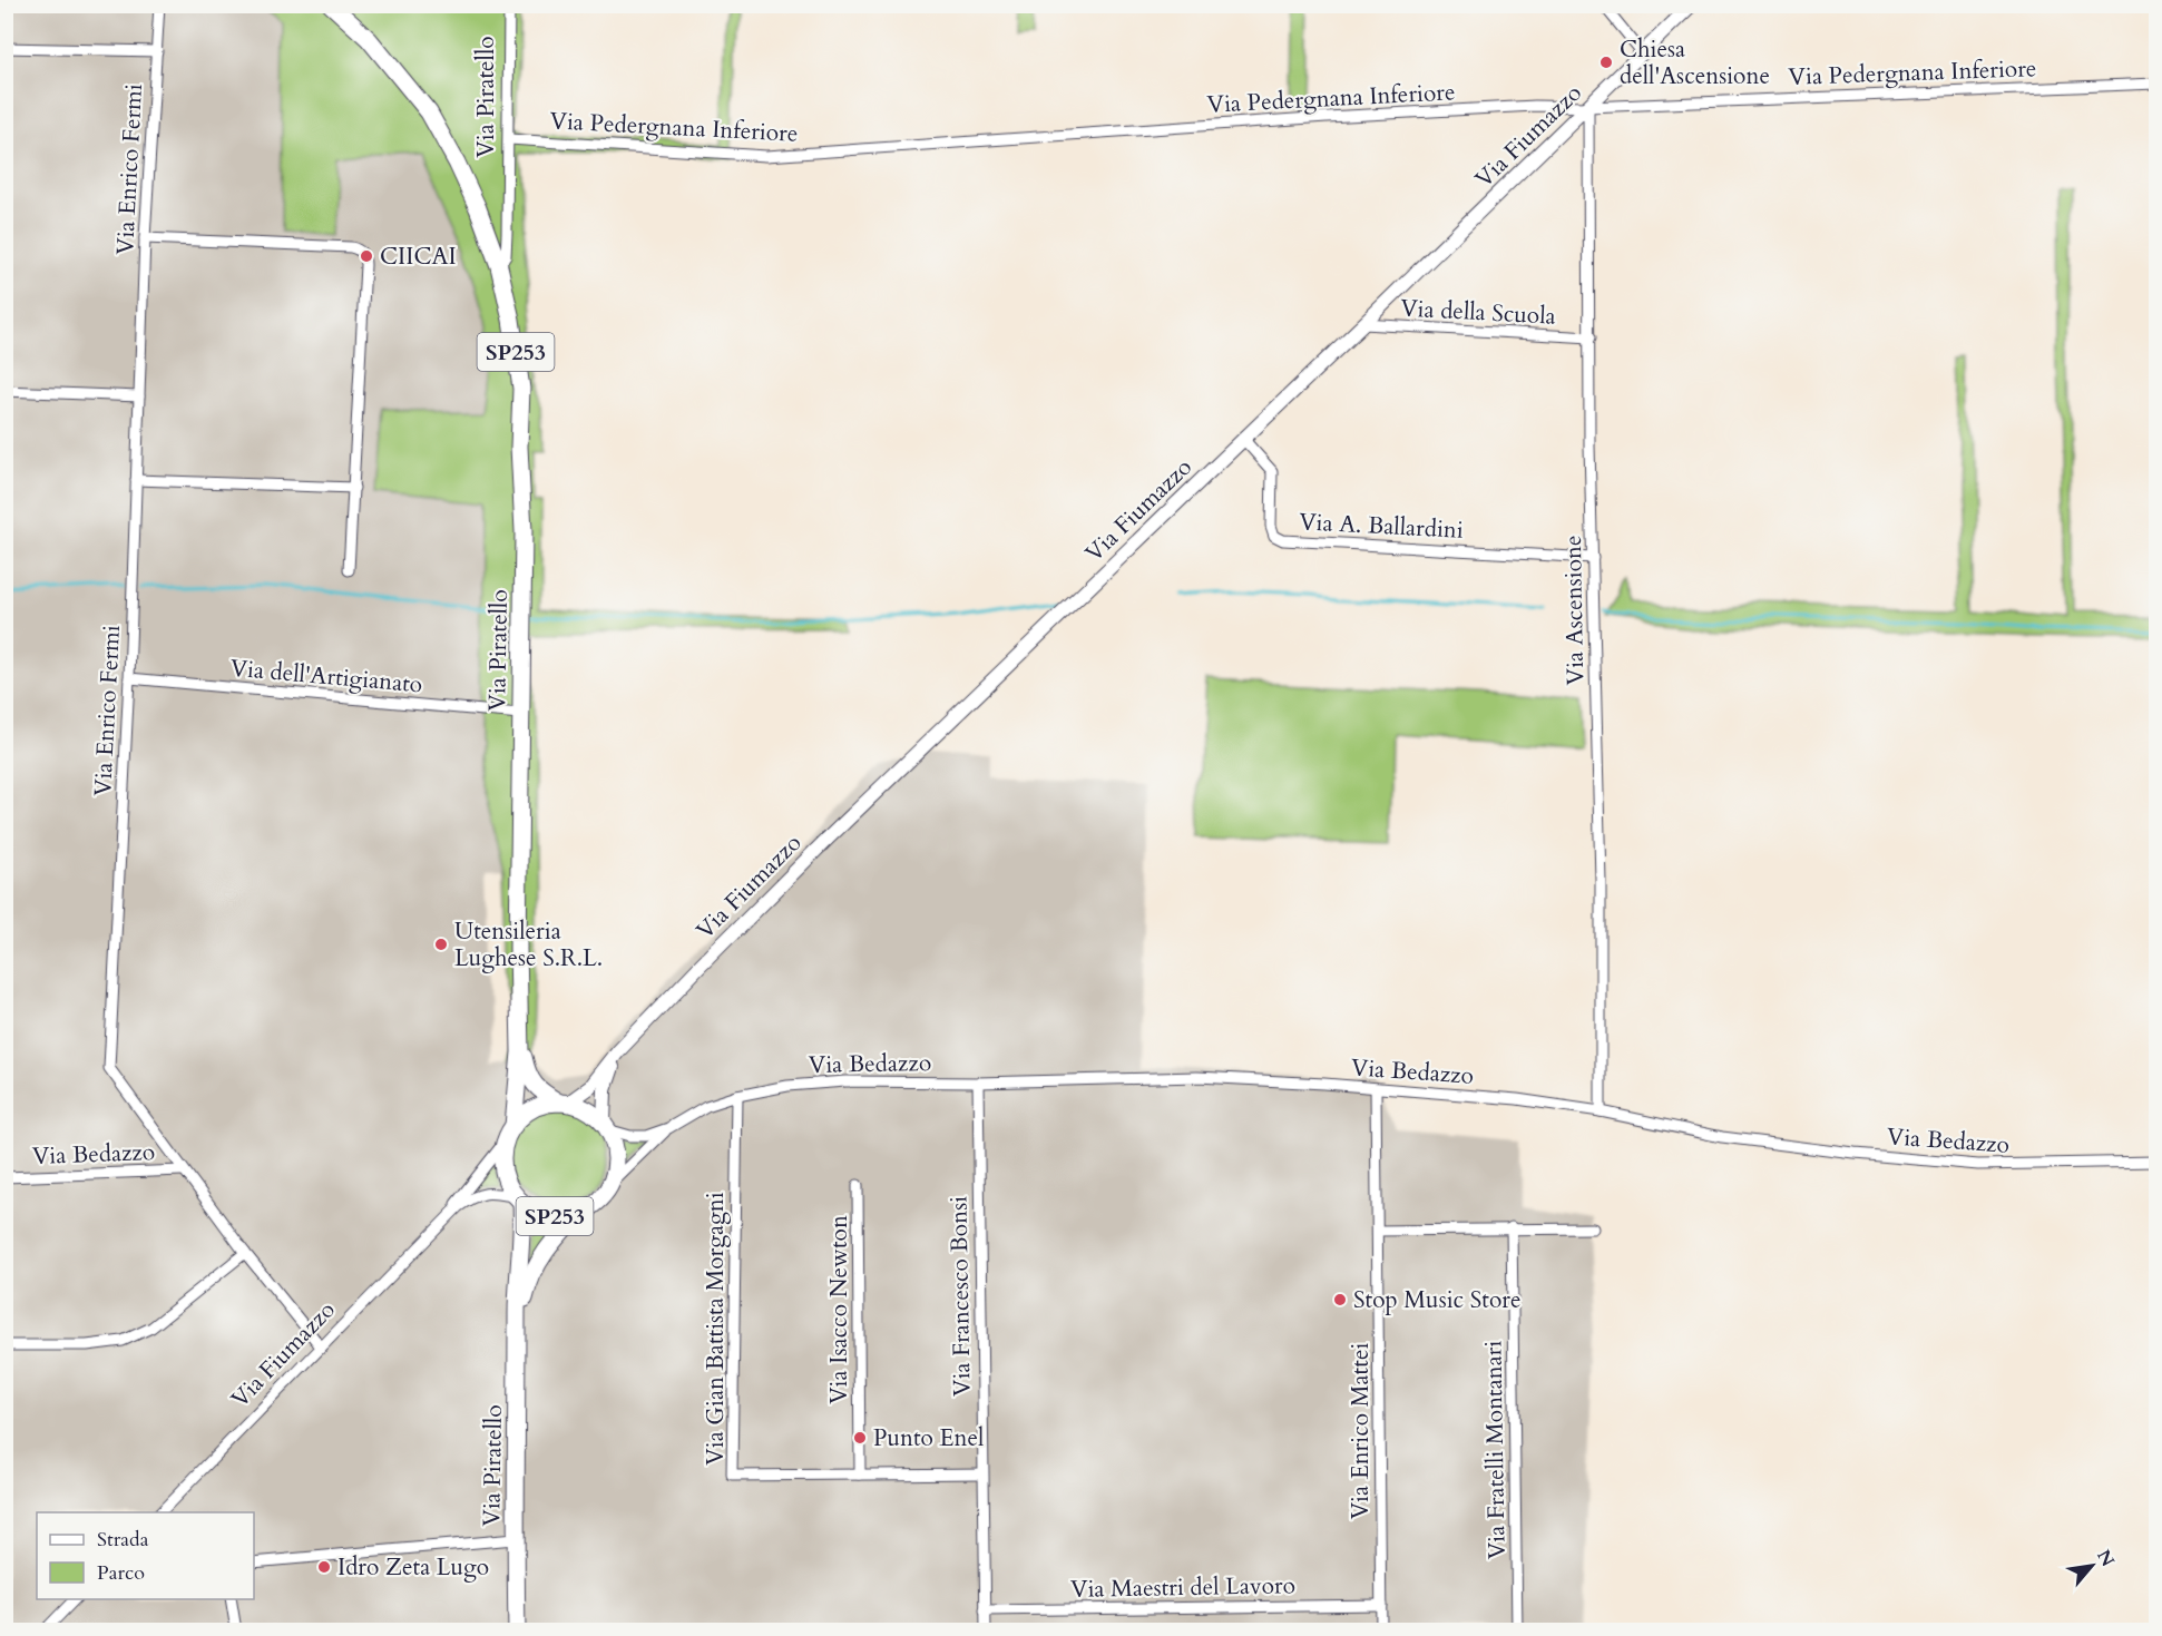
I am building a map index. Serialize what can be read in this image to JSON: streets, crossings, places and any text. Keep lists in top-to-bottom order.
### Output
{
  "streets": {
    "main road": ["Via Piratello", "SP253"],
    "street": [
      "Via Pedergnana Inferiore",
      "Via Fiumazzo",
      "Via Enrico Fermi",
      "Via della Scuola",
      "Via A. Ballardini",
      "Via Ascensione",
      "Via dell'Artigianato",
      "Via Bedazzo",
      "Via Francesco Bonsi",
      "Via Isacco Newton",
      "Via Gian Battista Morgagni",
      "Via Enrico Mattei",
      "Via Fratelli Montanari",
      "Via Maestri del Lavoro"
    ]
  },
  "crossings": [
    ["Via Pedergnana Inferiore", "Via Piratello"],
    ["Via Pedergnana Inferiore", "Via Fiumazzo"],
    ["Via Pedergnana Inferiore", "Via Ascensione"],
    ["Via Piratello", "Via Fiumazzo"],
    ["Via Piratello", "SP253"],
    ["Via Piratello", "Via dell'Artigianato"],
    ["Via Piratello", "Via Bedazzo"],
    ["Via Fiumazzo", "Via Enrico Fermi"],
    ["Via Fiumazzo", "Via della Scuola"],
    ["Via Fiumazzo", "SP253"],
    ["Via Fiumazzo", "Via A. Ballardini"],
    ["Via Fiumazzo", "Via Ascensione"],
    ["Via Fiumazzo", "Via Bedazzo"],
    ["Via Enrico Fermi", "Via dell'Artigianato"],
    ["Via Enrico Fermi", "Via Bedazzo"],
    ["Via della Scuola", "Via Ascensione"],
    ["SP253", "Via Bedazzo"],
    ["Via A. Ballardini", "Via Ascensione"],
    ["Via Ascensione", "Via Bedazzo"],
    ["Via Bedazzo", "Via Francesco Bonsi"],
    ["Via Bedazzo", "Via Gian Battista Morgagni"],
    ["Via Bedazzo", "Via Enrico Mattei"],
    ["Via Francesco Bonsi", "Via Gian Battista Morgagni"],
    ["Via Francesco Bonsi", "Via Maestri del Lavoro"],
    ["Via Isacco Newton", "Via Gian Battista Morgagni"],
    ["Via Enrico Mattei", "Via Maestri del Lavoro"]
  ],
  "places": [
    "Chiesa dell'Ascensione",
    "CIICAI",
    "Utensileria Lughese S.R.L.",
    "Stop Music Store",
    "Punto Enel",
    "Idro Zeta Lugo"
  ],
  "legend": ["Strada", "Parco"],
  "north": "top right"
}
